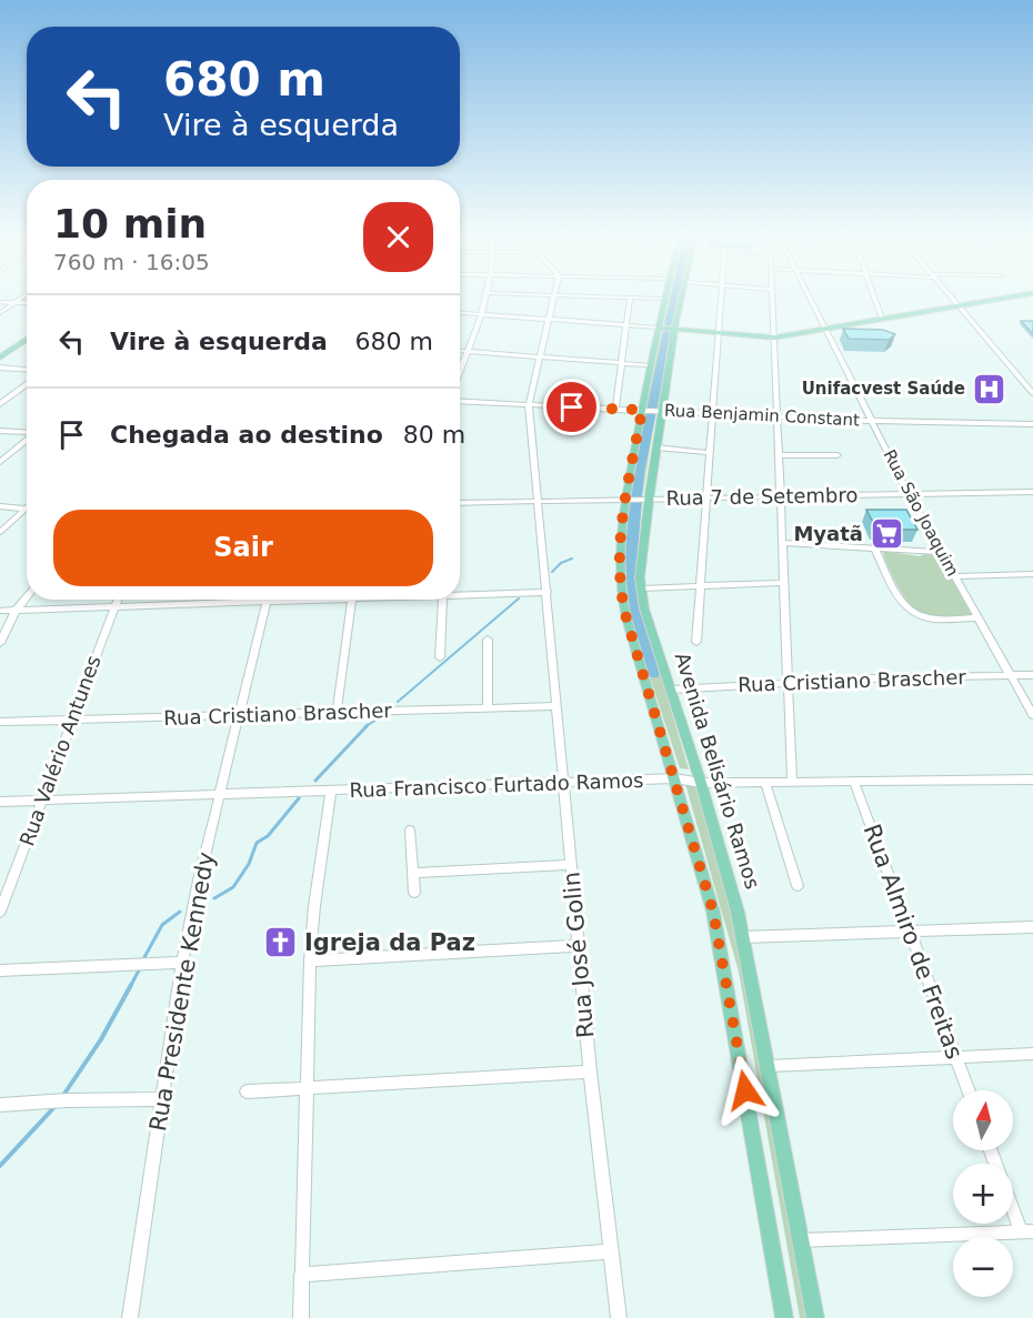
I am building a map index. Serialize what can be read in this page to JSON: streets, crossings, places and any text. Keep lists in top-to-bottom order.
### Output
{
  "streets": {
    "main road": ["Avenida Belisário Ramos"],
    "street": [
      "Rua Benjamin Constant",
      "Rua 7 de Setembro",
      "Rua São Joaquim",
      "Rua Cristiano Brascher",
      "Rua Valério Antunes",
      "Rua Francisco Furtado Ramos",
      "Rua Almiro de Freitas",
      "Rua José Golin",
      "Rua Presidente Kennedy"
    ]
  },
  "crossings": [
    ["Rua Benjamin Constant", "Rua São Joaquim"],
    ["Rua Benjamin Constant", "Avenida Belisário Ramos"],
    ["Rua Benjamin Constant", "Rua José Golin"],
    ["Rua 7 de Setembro", "Rua São Joaquim"],
    ["Rua 7 de Setembro", "Avenida Belisário Ramos"],
    ["Rua 7 de Setembro", "Rua José Golin"],
    ["Rua São Joaquim", "Rua Cristiano Brascher"],
    ["Rua Cristiano Brascher", "Rua Valério Antunes"],
    ["Rua Cristiano Brascher", "Avenida Belisário Ramos"],
    ["Rua Cristiano Brascher", "Rua José Golin"],
    ["Rua Cristiano Brascher", "Rua Presidente Kennedy"],
    ["Rua Valério Antunes", "Rua Francisco Furtado Ramos"],
    ["Avenida Belisário Ramos", "Rua Francisco Furtado Ramos"],
    ["Rua Francisco Furtado Ramos", "Rua Almiro de Freitas"],
    ["Rua Francisco Furtado Ramos", "Rua José Golin"],
    ["Rua Francisco Furtado Ramos", "Rua Presidente Kennedy"]
  ],
  "places": {
    "hospital": ["Unifacvest Saúde"],
    "supermarket": ["Myatã"],
    "church": ["Igreja da Paz"]
  },
  "north": "top",
  "page": {
    "turn": ["680 m", "Vire à esquerda"],
    "heading": ["10 min", "760 m · 16:05"],
    "list": [
      {
        "name": "Vire à esquerda",
        "value": "680 m"
      },
      {
        "name": "Chegada ao destino",
        "value": "80 m"
      }
    ],
    "buttons": "Sair",
    "map_buttons": ["+", "−"]
  }
}
